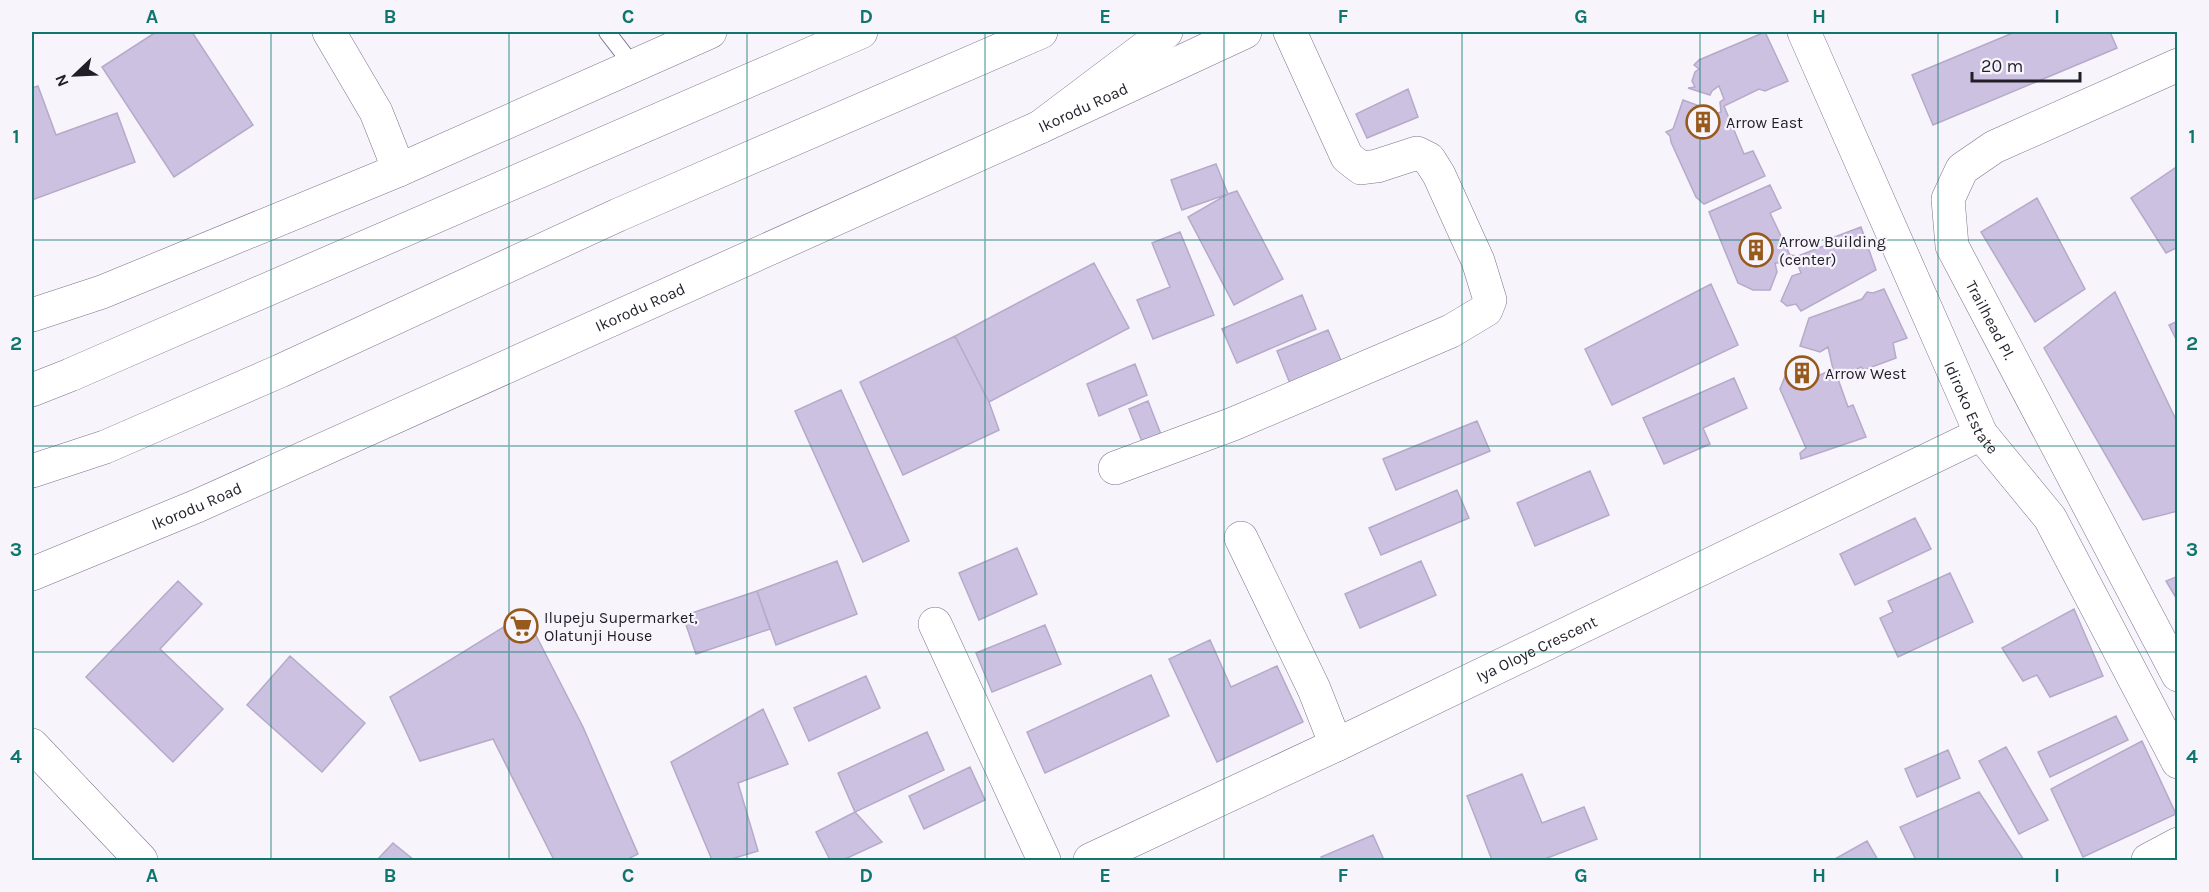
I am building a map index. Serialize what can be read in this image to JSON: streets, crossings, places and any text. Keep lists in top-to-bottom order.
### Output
{
  "streets": {
    "main road": [
      "Ikorodu Road",
      "Trailhead Pl.",
      "Idiroko Estate",
      "Iya Oloye Crescent"
    ]
  },
  "crossings": [
    ["Idiroko Estate", "Iya Oloye Crescent"]
  ],
  "places": {
    "building": ["Arrow East", "Arrow Building (center)", "Arrow West"],
    "supermarket": ["Ilupeju Supermarket, Olatunji House"]
  },
  "scale_bar": "20 m",
  "north": "bottom left",
  "grid": {
    "columns": [
      "A",
      "B",
      "C",
      "D",
      "E",
      "F",
      "G",
      "H",
      "I"
    ],
    "rows": [
      "1",
      "2",
      "3",
      "4"
    ]
  }
}
